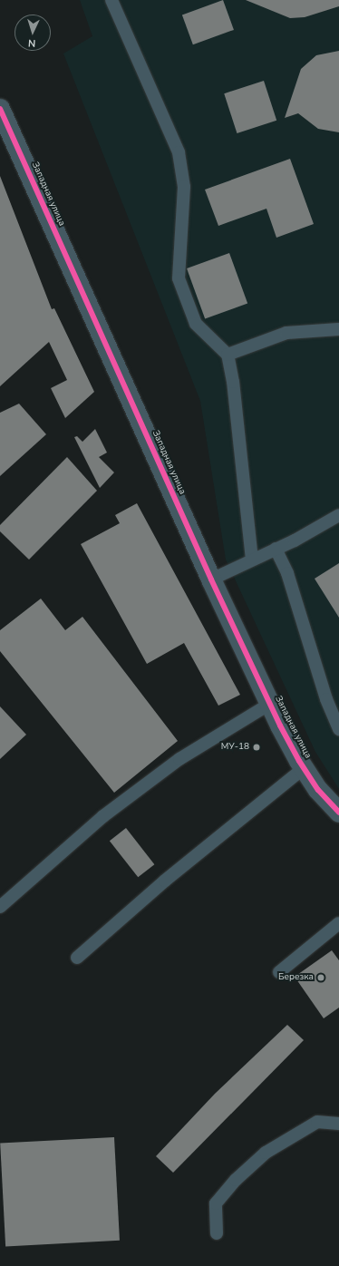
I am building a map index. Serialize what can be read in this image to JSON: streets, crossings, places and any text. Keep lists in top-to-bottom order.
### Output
{
  "streets": {
    "street": ["Западная улица"]
  },
  "places": ["МУ-18", "Березка"],
  "north": "bottom"
}
